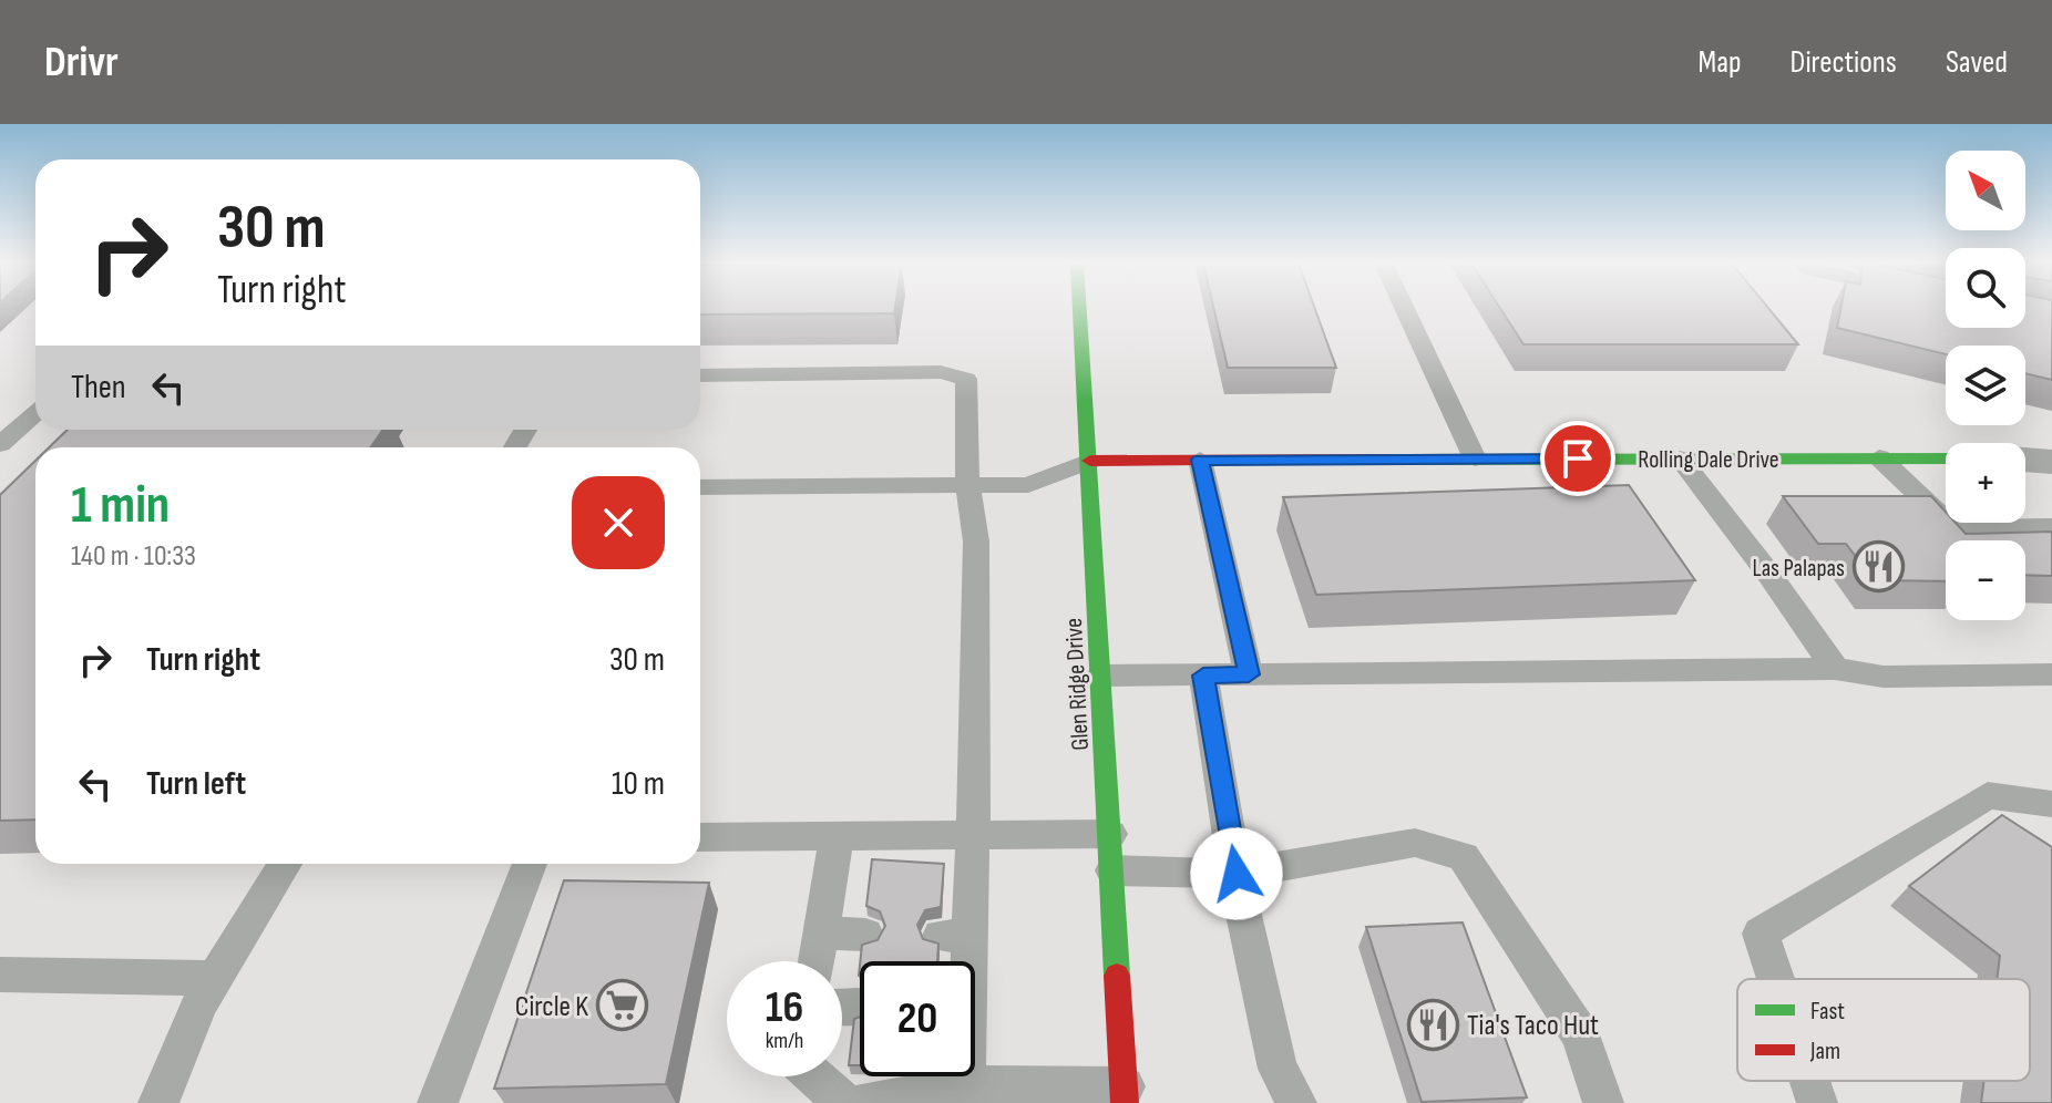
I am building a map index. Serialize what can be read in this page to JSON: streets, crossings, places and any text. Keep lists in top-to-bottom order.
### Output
{
  "streets": {
    "street": ["Rolling Dale Drive", "Glen Ridge Drive"]
  },
  "crossings": [
    ["Rolling Dale Drive", "Glen Ridge Drive"]
  ],
  "places": {
    "restaurant": ["Las Palapas", "Tia's Taco Hut"],
    "supermarket": ["Circle K"]
  },
  "legend": ["Fast", "Jam"],
  "north": "top left",
  "page": {
    "header": "Drivr",
    "nav": ["Map", "Directions", "Saved"],
    "map_buttons": ["+", "−"],
    "turn": ["30 m", "Turn right"],
    "then": "Then",
    "heading": ["1 min", "140 m · 10:33"],
    "list": [
      {
        "name": "Turn right",
        "value": "30 m"
      },
      {
        "name": "Turn left",
        "value": "10 m"
      }
    ],
    "speed": "16 km/h",
    "limit": "20"
  }
}
